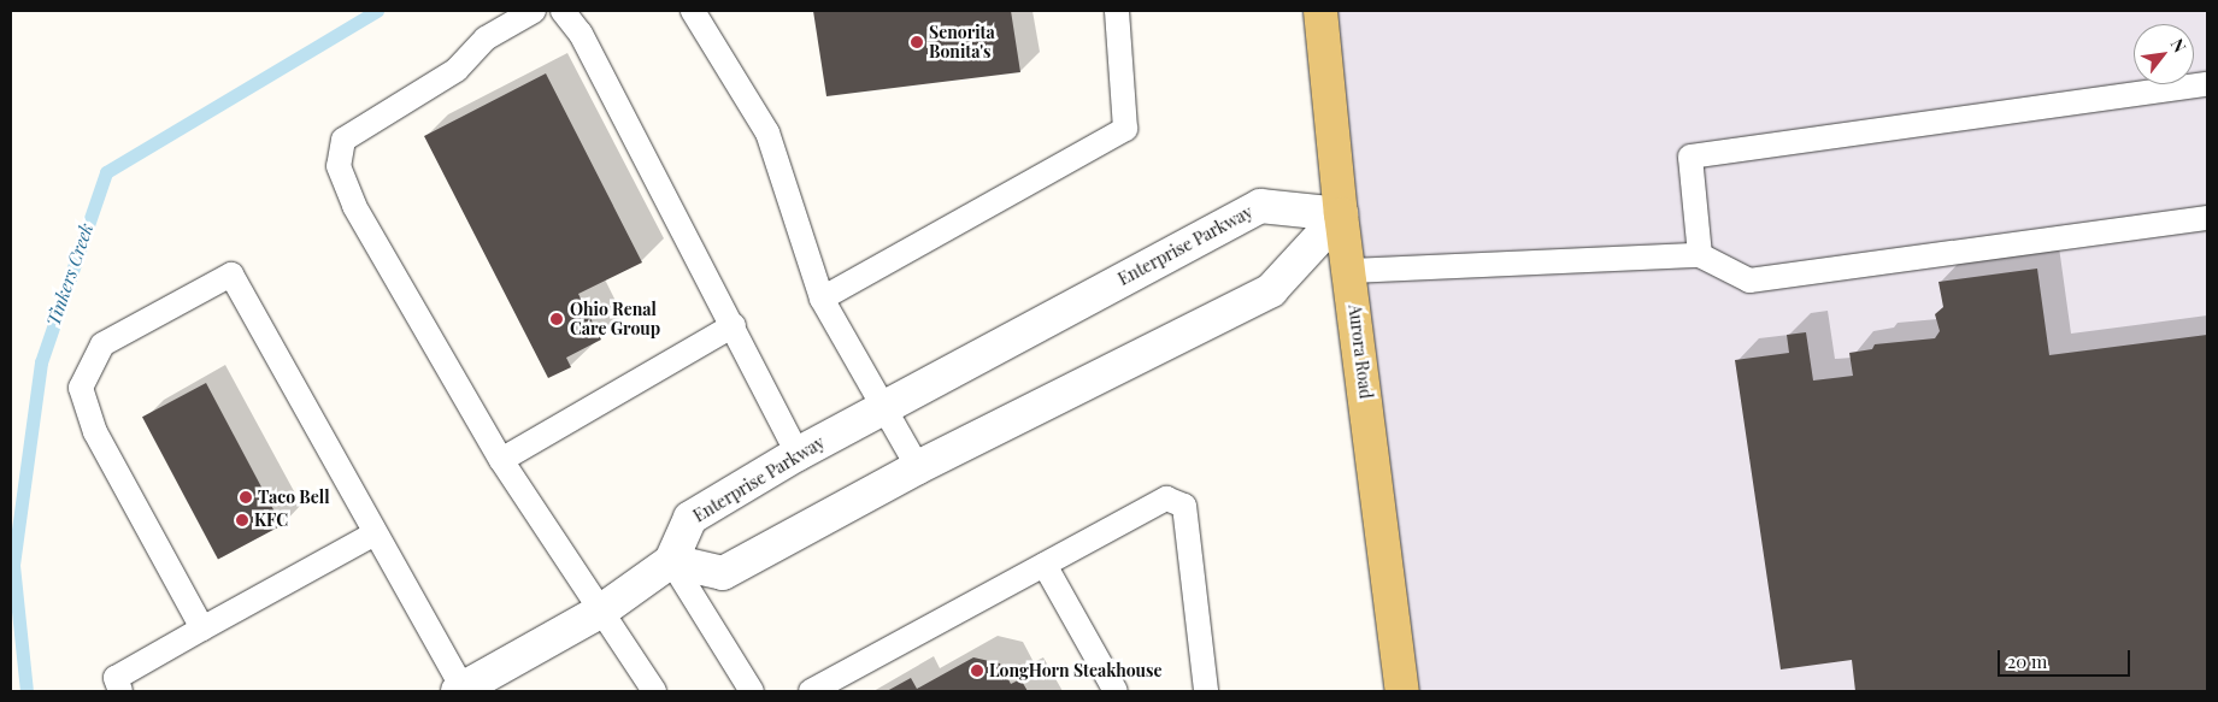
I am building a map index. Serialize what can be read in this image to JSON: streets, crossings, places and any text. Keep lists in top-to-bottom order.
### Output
{
  "streets": {
    "main road": ["Aurora Road"],
    "street": ["Enterprise Parkway"]
  },
  "crossings": [
    ["Enterprise Parkway", "Aurora Road"]
  ],
  "water": ["Tinkers Creek"],
  "places": [
    "Senorita Bonita's",
    "Ohio Renal Care Group",
    "Taco Bell",
    "KFC",
    "LongHorn Steakhouse"
  ],
  "scale_bar": "20 m",
  "north": "top right"
}
